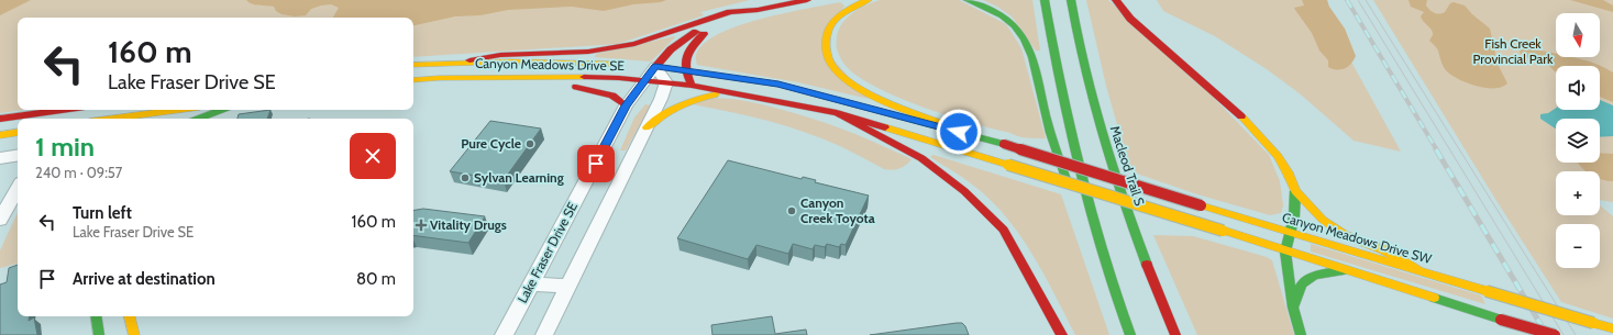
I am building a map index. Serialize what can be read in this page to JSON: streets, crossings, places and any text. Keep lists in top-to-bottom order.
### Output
{
  "streets": {
    "main road": ["Canyon Meadows Drive SE", "Macleod Trail S", "Canyon Meadows Drive SW"],
    "street": ["Lake Fraser Drive SE"]
  },
  "crossings": [
    ["Canyon Meadows Drive SE", "Lake Fraser Drive SE"]
  ],
  "parks": ["Fish Creek Provincial Park"],
  "places": {
    "other": ["Pure Cycle", "Sylvan Learning", "Canyon Creek Toyota"],
    "health": ["Vitality Drugs"]
  },
  "north": "bottom",
  "page": {
    "map_buttons": ["+", "−"],
    "turn": ["160 m", "Lake Fraser Drive SE"],
    "heading": ["1 min", "240 m · 09:57"],
    "list": [
      {
        "name": "Turn left",
        "note": "Lake Fraser Drive SE",
        "value": "160 m"
      },
      {
        "name": "Arrive at destination",
        "value": "80 m"
      }
    ]
  }
}
